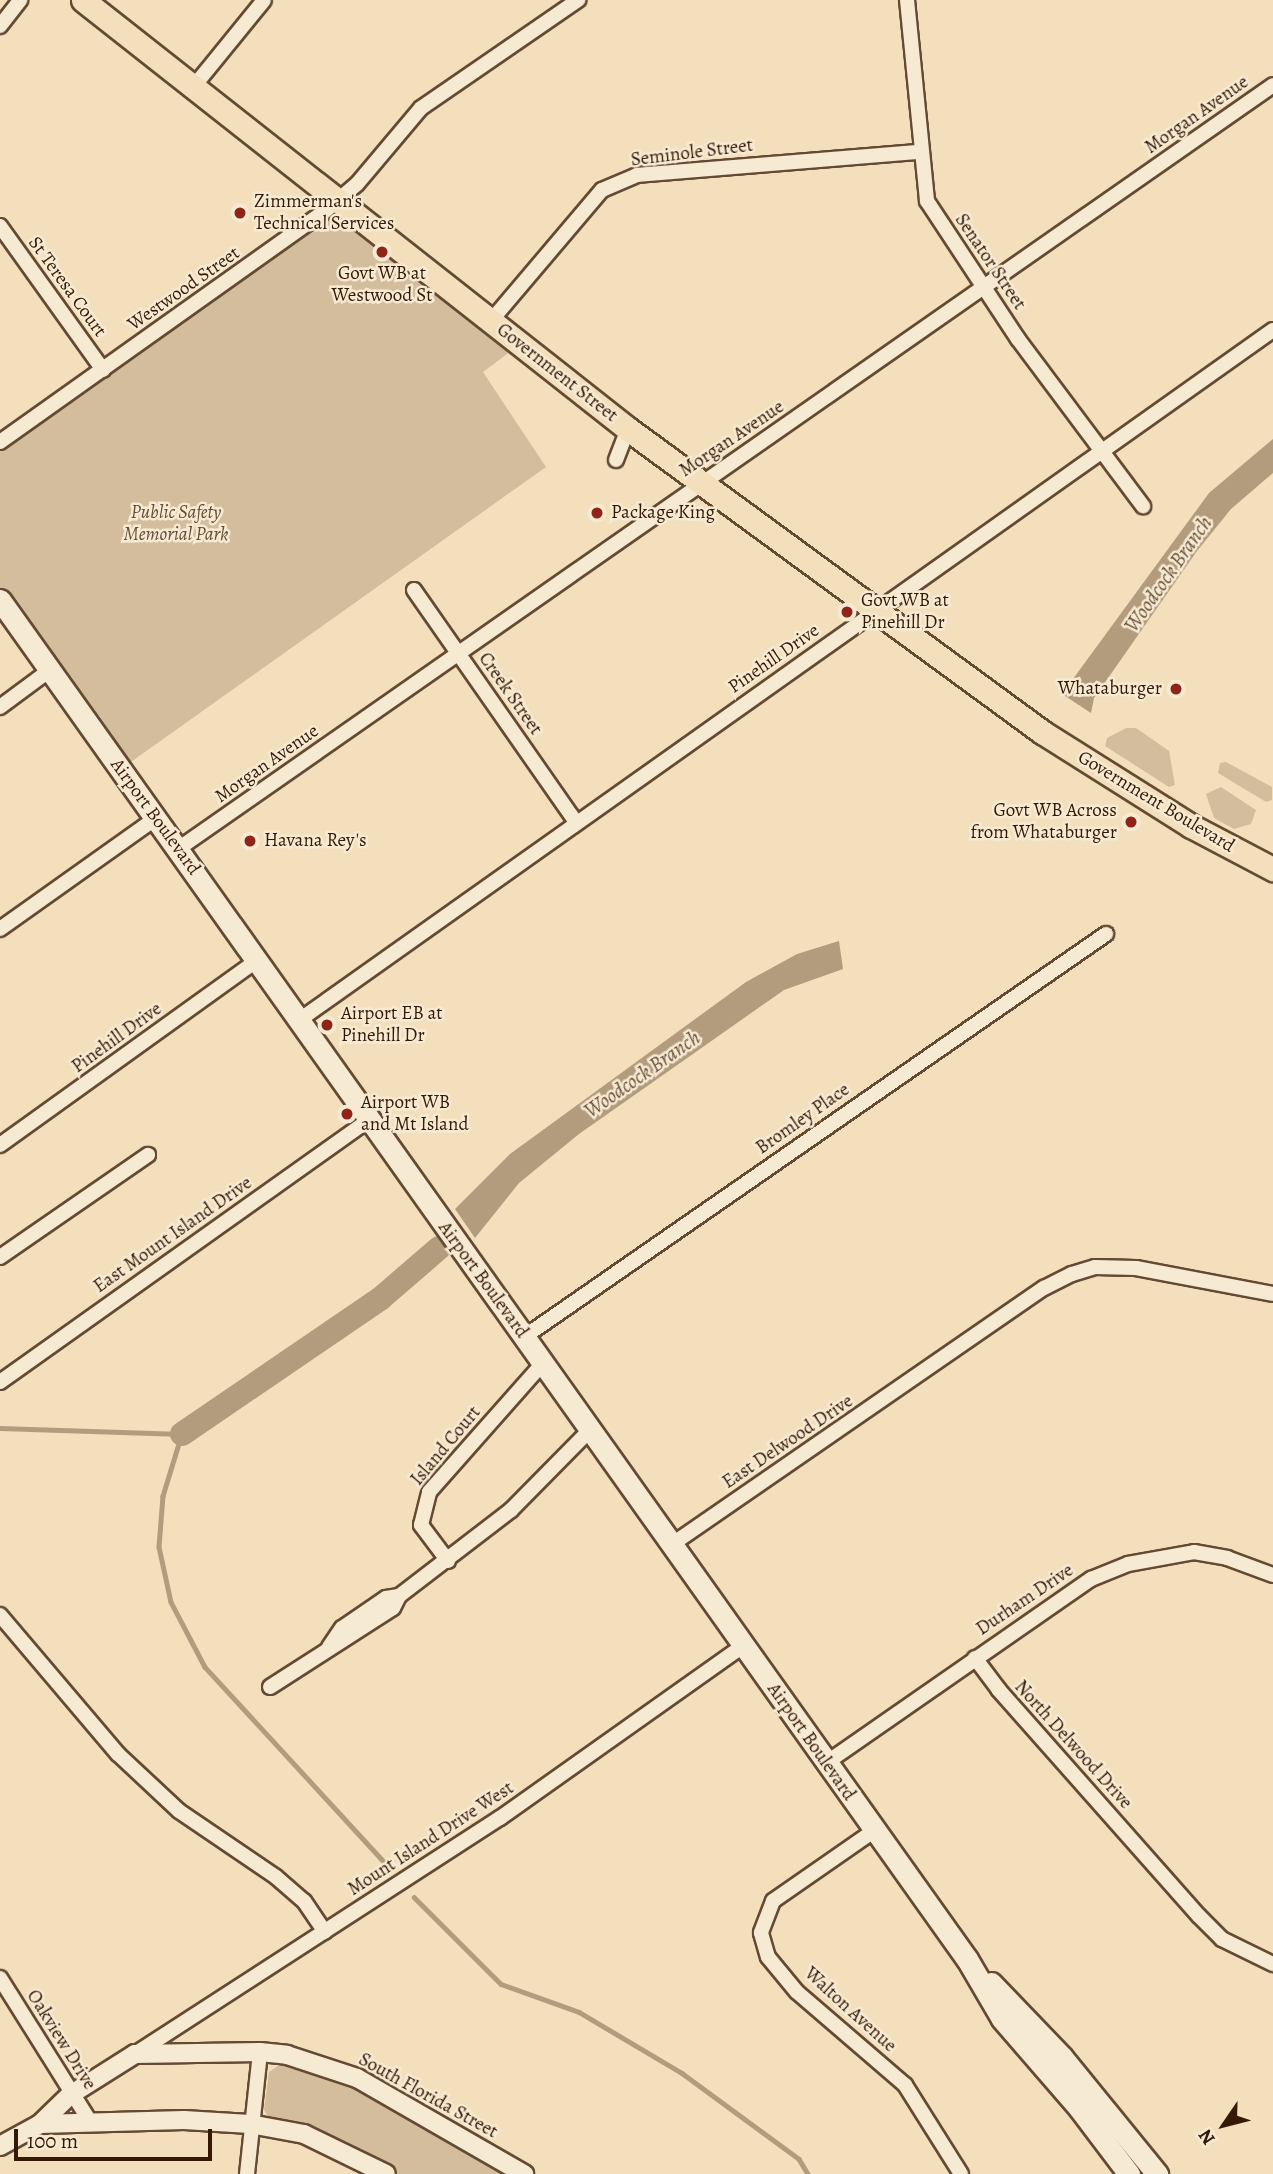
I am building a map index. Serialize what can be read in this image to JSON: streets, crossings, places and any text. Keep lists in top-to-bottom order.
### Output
{
  "streets": {
    "main road": ["Government Street", "Government Boulevard", "Airport Boulevard"],
    "street": [
      "Morgan Avenue",
      "Seminole Street",
      "Senator Street",
      "St Teresa Court",
      "Westwood Street",
      "Pinehill Drive",
      "Creek Street",
      "Bromley Place",
      "East Mount Island Drive",
      "East Delwood Drive",
      "Island Court",
      "Durham Drive",
      "North Delwood Drive",
      "Mount Island Drive West",
      "Walton Avenue",
      "Oakview Drive",
      "South Florida Street"
    ]
  },
  "crossings": [
    ["Morgan Avenue", "Senator Street"],
    ["Morgan Avenue", "Government Street"],
    ["Morgan Avenue", "Creek Street"],
    ["Morgan Avenue", "Airport Boulevard"],
    ["Seminole Street", "Senator Street"],
    ["Seminole Street", "Government Street"],
    ["Senator Street", "Pinehill Drive"],
    ["St Teresa Court", "Westwood Street"],
    ["Westwood Street", "Government Street"],
    ["Government Street", "Pinehill Drive"],
    ["Government Street", "Government Boulevard"],
    ["Pinehill Drive", "Creek Street"],
    ["Pinehill Drive", "Airport Boulevard"],
    ["Airport Boulevard", "Bromley Place"],
    ["Airport Boulevard", "East Mount Island Drive"],
    ["Airport Boulevard", "East Delwood Drive"],
    ["Airport Boulevard", "Island Court"],
    ["Airport Boulevard", "Durham Drive"],
    ["Airport Boulevard", "Mount Island Drive West"],
    ["Airport Boulevard", "Walton Avenue"],
    ["Durham Drive", "North Delwood Drive"],
    ["Mount Island Drive West", "South Florida Street"]
  ],
  "water": ["Woodcock Branch"],
  "parks": ["Public Safety Memorial Park"],
  "places": [
    "Zimmerman's Technical Services",
    "Govt WB at Westwood St",
    "Package King",
    "Govt WB at Pinehill Dr",
    "Whataburger",
    "Govt WB Across from Whataburger",
    "Havana Rey's",
    "Airport EB at Pinehill Dr",
    "Airport WB and Mt Island"
  ],
  "scale_bar": "100 m",
  "north": "bottom left"
}
